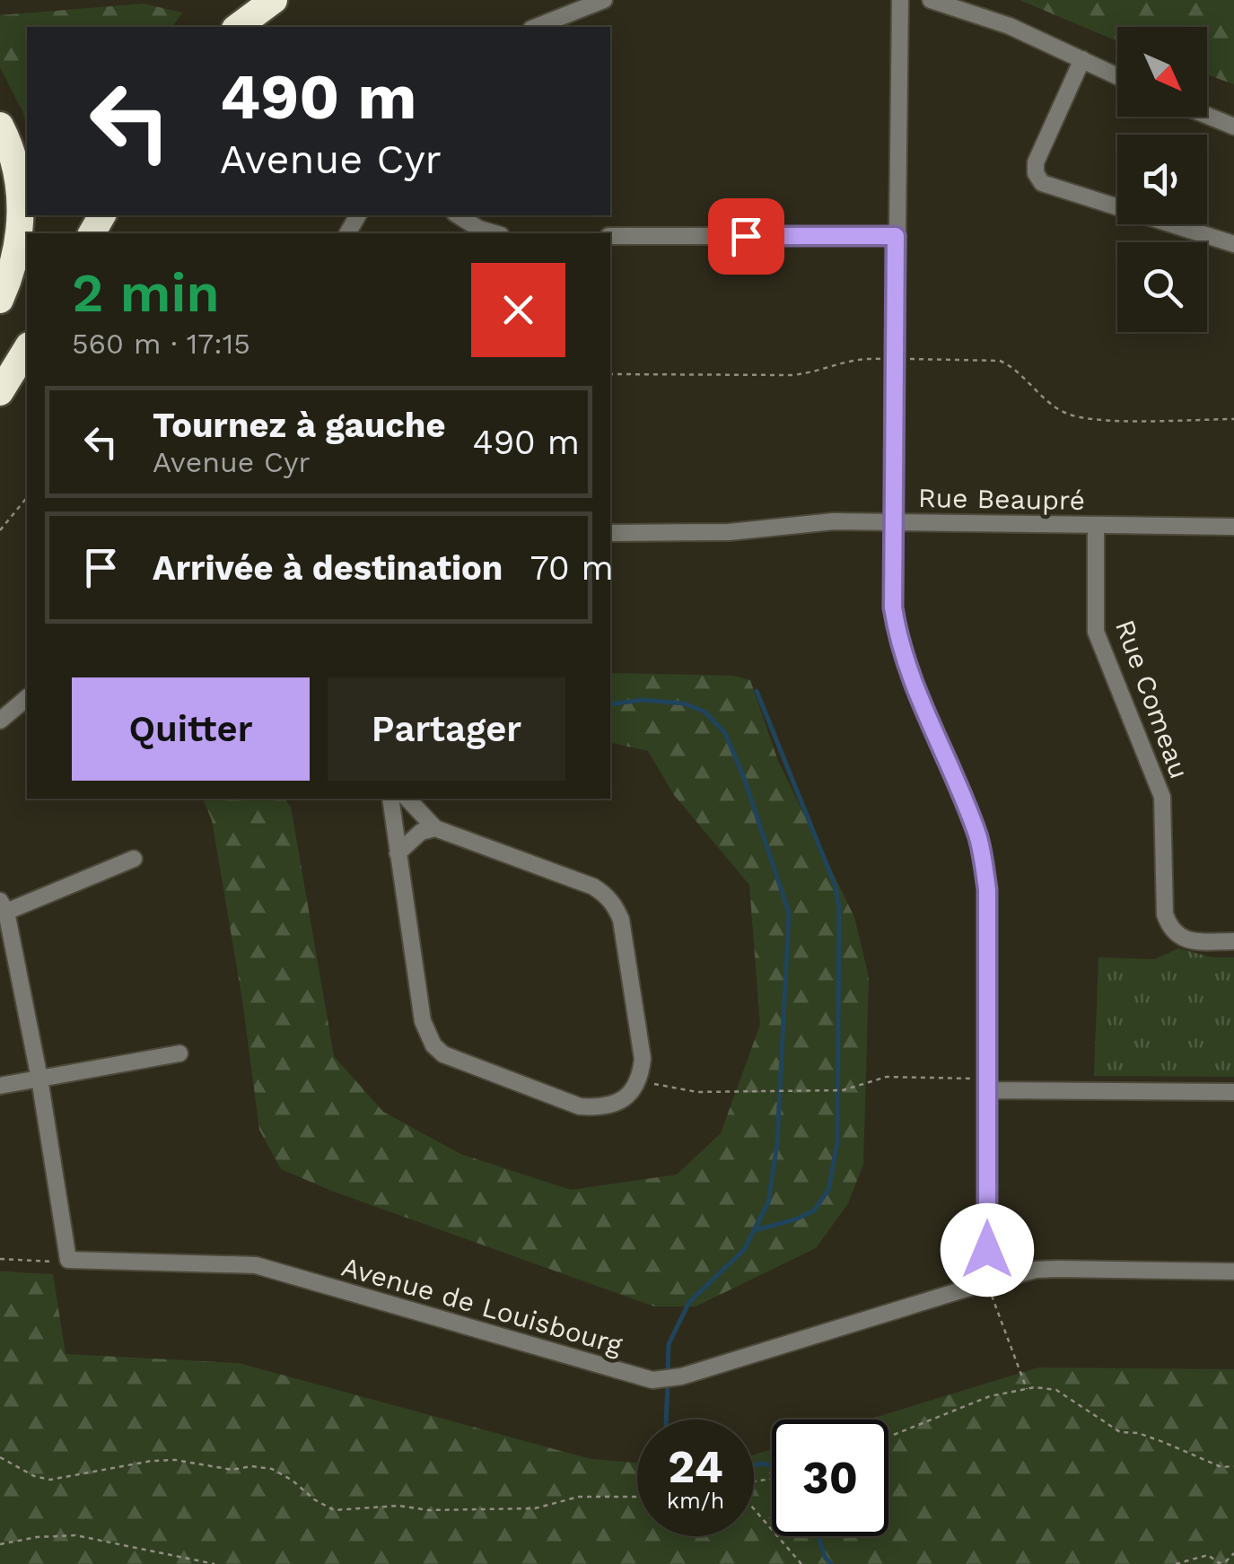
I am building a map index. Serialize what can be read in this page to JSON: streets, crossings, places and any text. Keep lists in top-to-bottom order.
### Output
{
  "streets": {
    "street": ["Rue Beaupré", "Rue Comeau", "Avenue de Louisbourg"]
  },
  "crossings": [
    ["Rue Beaupré", "Rue Comeau"]
  ],
  "north": "bottom right",
  "page": {
    "turn": ["490 m", "Avenue Cyr"],
    "heading": ["2 min", "560 m · 17:15"],
    "list": [
      {
        "name": "Tournez à gauche",
        "note": "Avenue Cyr",
        "value": "490 m"
      },
      {
        "name": "Arrivée à destination",
        "value": "70 m"
      }
    ],
    "buttons": ["Quitter", "Partager"],
    "speed": "24 km/h",
    "limit": "30"
  }
}
